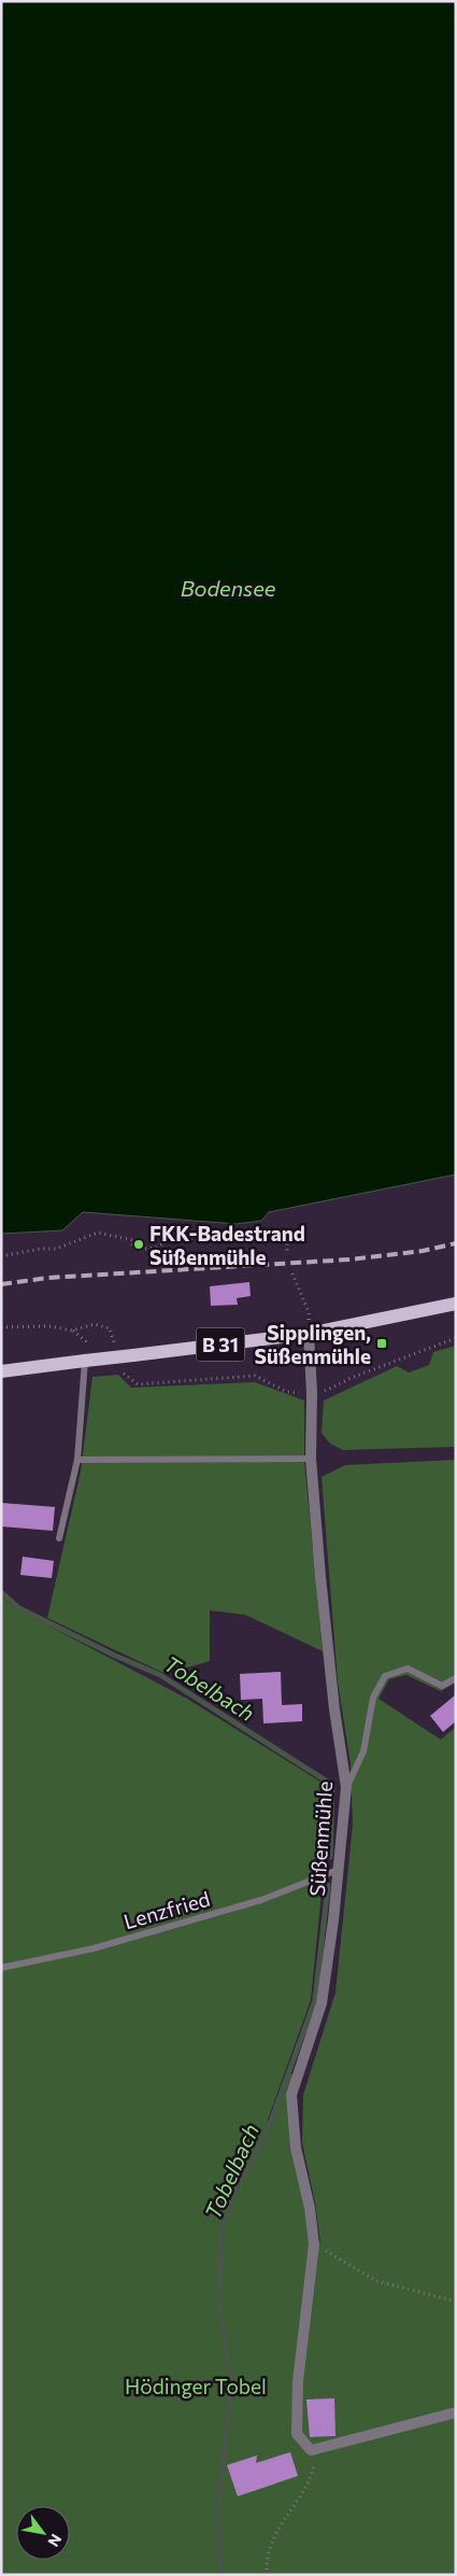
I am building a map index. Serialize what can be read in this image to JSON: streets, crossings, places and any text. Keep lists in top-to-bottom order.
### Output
{
  "streets": {
    "main road": ["B 31"],
    "street": ["Süßenmühle"],
    "lane": ["Lenzfried"]
  },
  "crossings": [
    ["B 31", "Süßenmühle"],
    ["Süßenmühle", "Lenzfried"]
  ],
  "water": ["Bodensee", "Tobelbach"],
  "parks": ["Hödinger Tobel"],
  "places": {
    "other": ["FKK-Badestrand Süßenmühle"],
    "transit": ["Sipplingen, Süßenmühle"]
  },
  "north": "bottom right"
}
